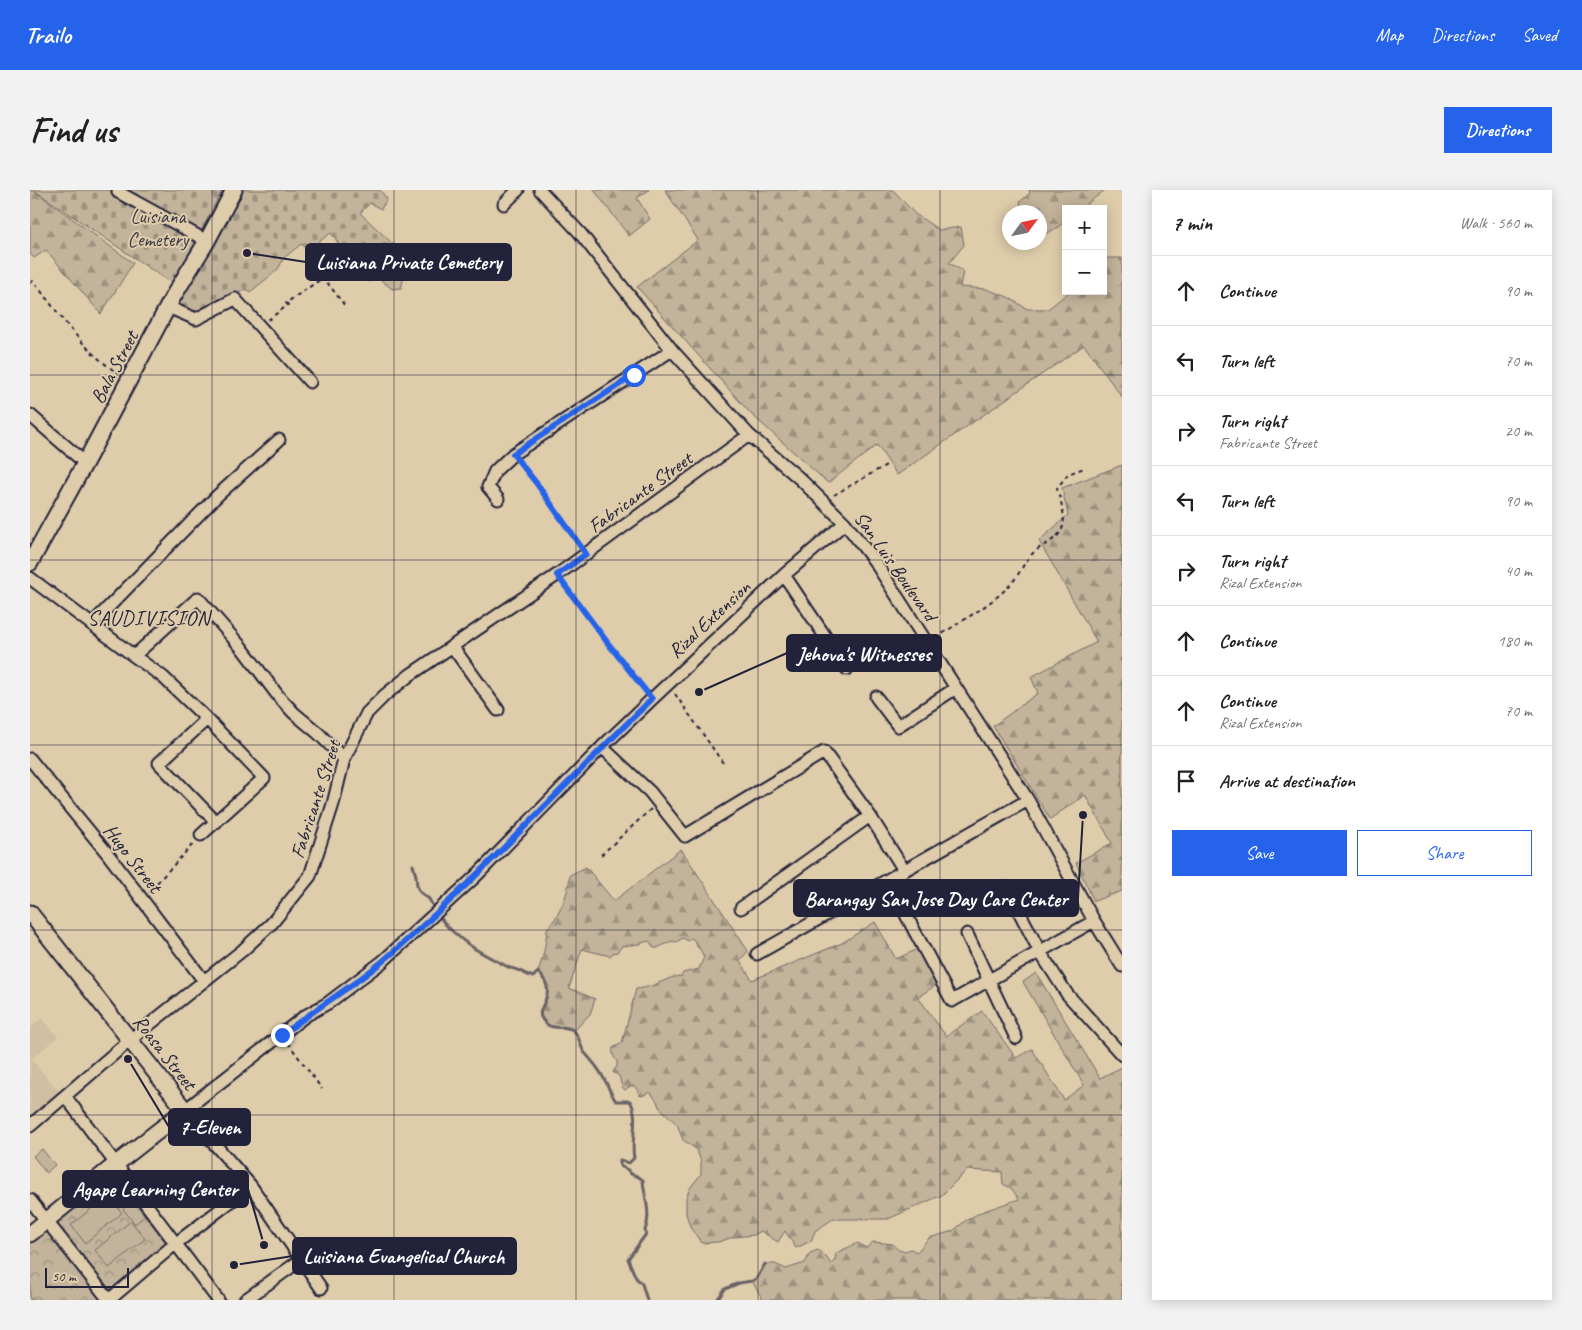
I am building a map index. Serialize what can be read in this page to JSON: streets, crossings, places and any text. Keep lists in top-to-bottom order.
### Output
{
  "streets": {
    "main road": ["Bala Street", "Roasa Street"],
    "street": [
      "Fabricante Street",
      "San Luis Boulevard",
      "Rizal Extension",
      "Hugo Street"
    ]
  },
  "crossings": [
    ["Fabricante Street", "San Luis Boulevard"],
    ["Fabricante Street", "Hugo Street"],
    ["Fabricante Street", "Roasa Street"],
    ["San Luis Boulevard", "Rizal Extension"]
  ],
  "districts": ["SAUDIVISION"],
  "parks": ["Luisiana Cemetery"],
  "places": [
    "Luisiana Private Cemetery",
    "Jehova's Witnesses",
    "Barangay San Jose Day Care Center",
    "7-Eleven",
    "Agape Learning Center",
    "Luisiana Evangelical Church"
  ],
  "scale_bar": "50 m",
  "north": "top right",
  "page": {
    "header": "Trailo",
    "nav": ["Map", "Directions", "Saved"],
    "buttons": [
      "Directions",
      ["Save", "Share"]
    ],
    "title": "Find us",
    "heading": ["7 min", "Walk · 560 m"],
    "map_buttons": ["+", "−"],
    "list": [
      ["Continue", "90 m"],
      ["Turn left", "70 m"],
      ["Turn right", "Fabricante Street", "20 m"],
      ["Turn left", "90 m"],
      ["Turn right", "Rizal Extension", "40 m"],
      ["Continue", "180 m"],
      ["Continue", "Rizal Extension", "70 m"],
      "Arrive at destination"
    ],
    "scale": "50 m"
  }
}
